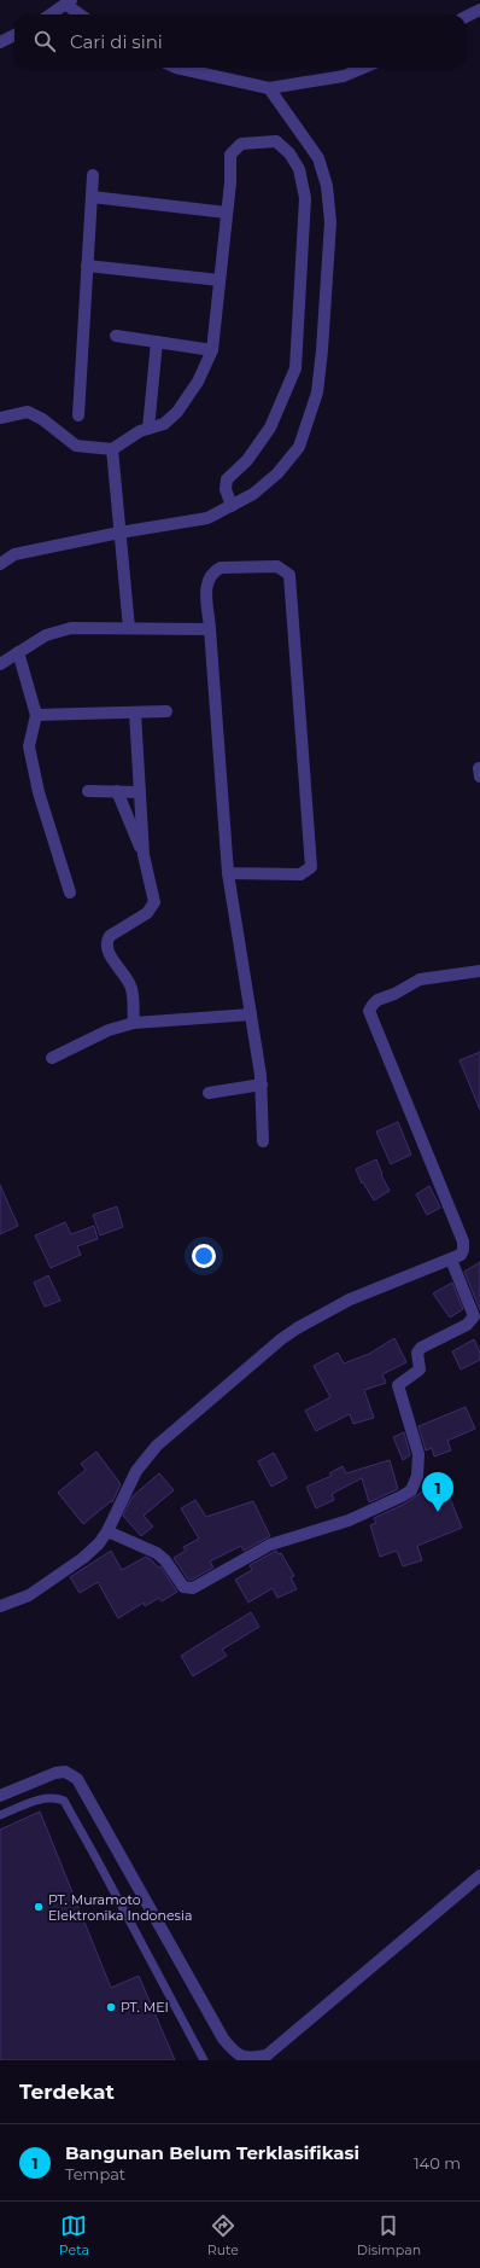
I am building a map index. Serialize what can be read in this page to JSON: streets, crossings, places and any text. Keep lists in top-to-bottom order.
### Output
{
  "places": ["PT. Muramoto Elektronika Indonesia", "PT. MEI"],
  "page": {
    "search": "Cari di sini",
    "pins": "1",
    "heading": "Terdekat",
    "list": [
      {
        "mark": "1",
        "name": "Bangunan Belum Terklasifikasi",
        "note": "Tempat",
        "value": "140 m"
      }
    ],
    "nav": ["Peta", "Rute", "Disimpan"]
  }
}
